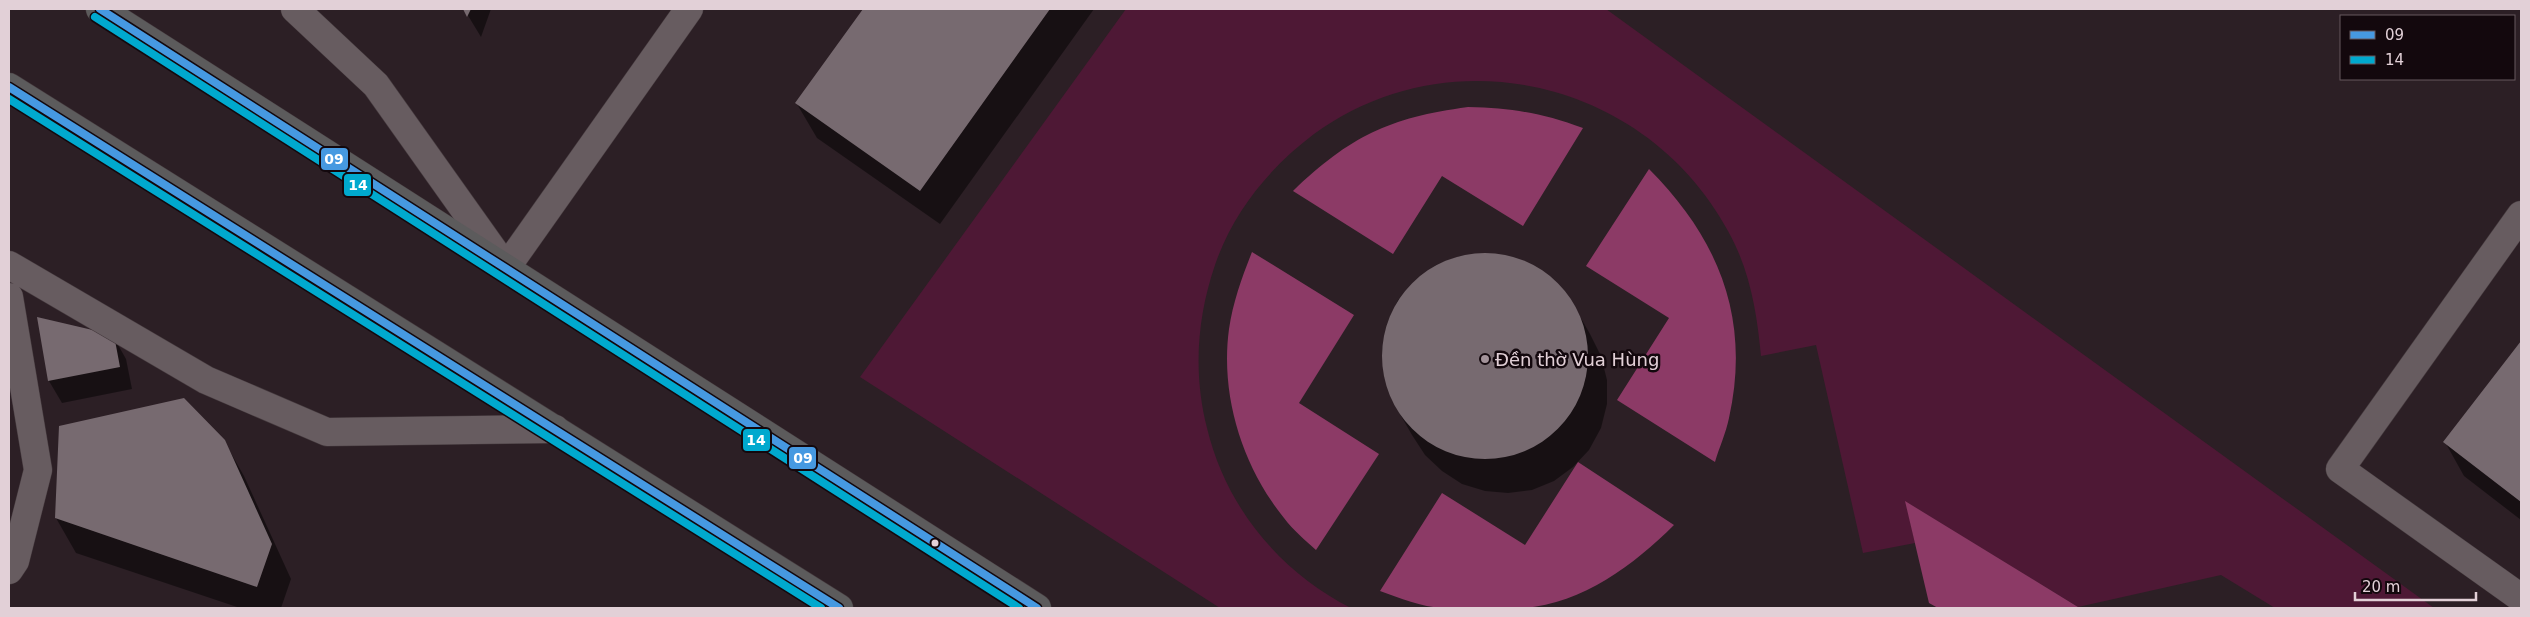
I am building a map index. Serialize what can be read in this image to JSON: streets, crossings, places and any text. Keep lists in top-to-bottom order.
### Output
{
  "places": ["Đền thờ Vua Hùng"],
  "lines": ["transit line 09", "transit line 14"],
  "legend": ["09", "14"],
  "scale_bar": "20 m"
}
